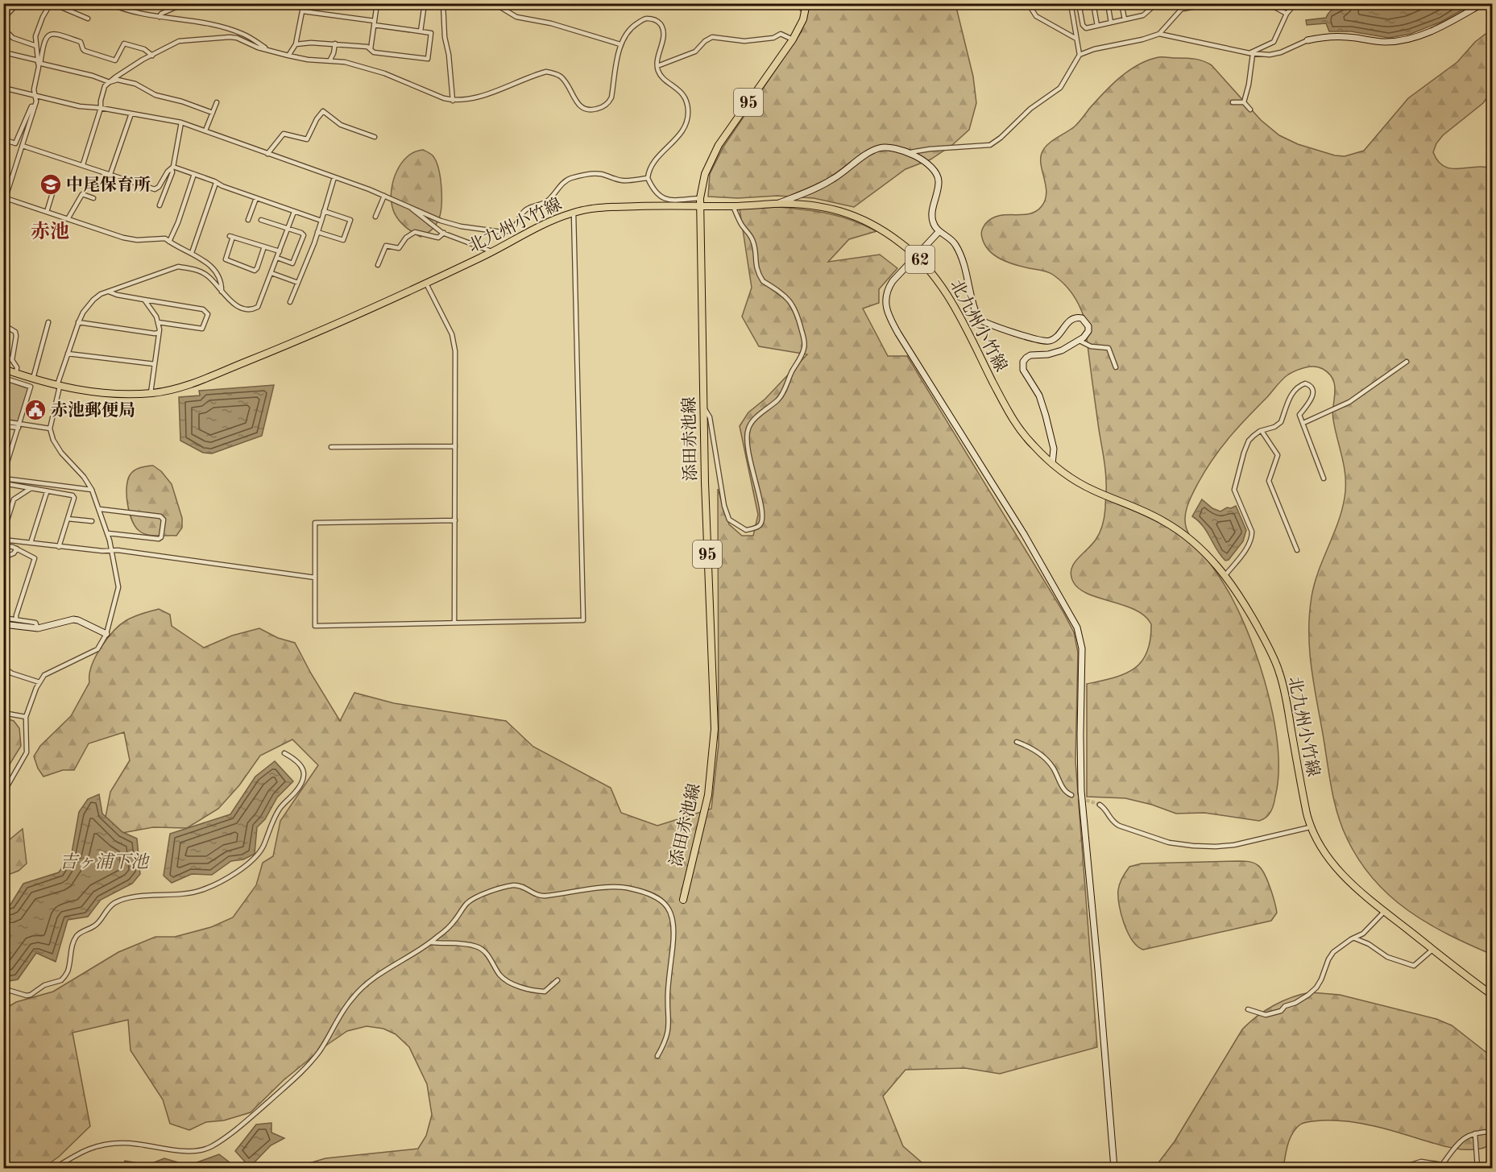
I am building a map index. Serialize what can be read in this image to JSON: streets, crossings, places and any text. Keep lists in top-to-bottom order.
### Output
{
  "streets": {
    "main road": [
      "95",
      "北九州小竹線",
      "62",
      "添田赤池線"
    ]
  },
  "crossings": [
    ["北九州小竹線", "添田赤池線"]
  ],
  "districts": ["赤池"],
  "water": ["吉ヶ浦下池"],
  "places": {
    "school or university": ["中尾保育所"],
    "public building": ["赤池郵便局"]
  }
}
